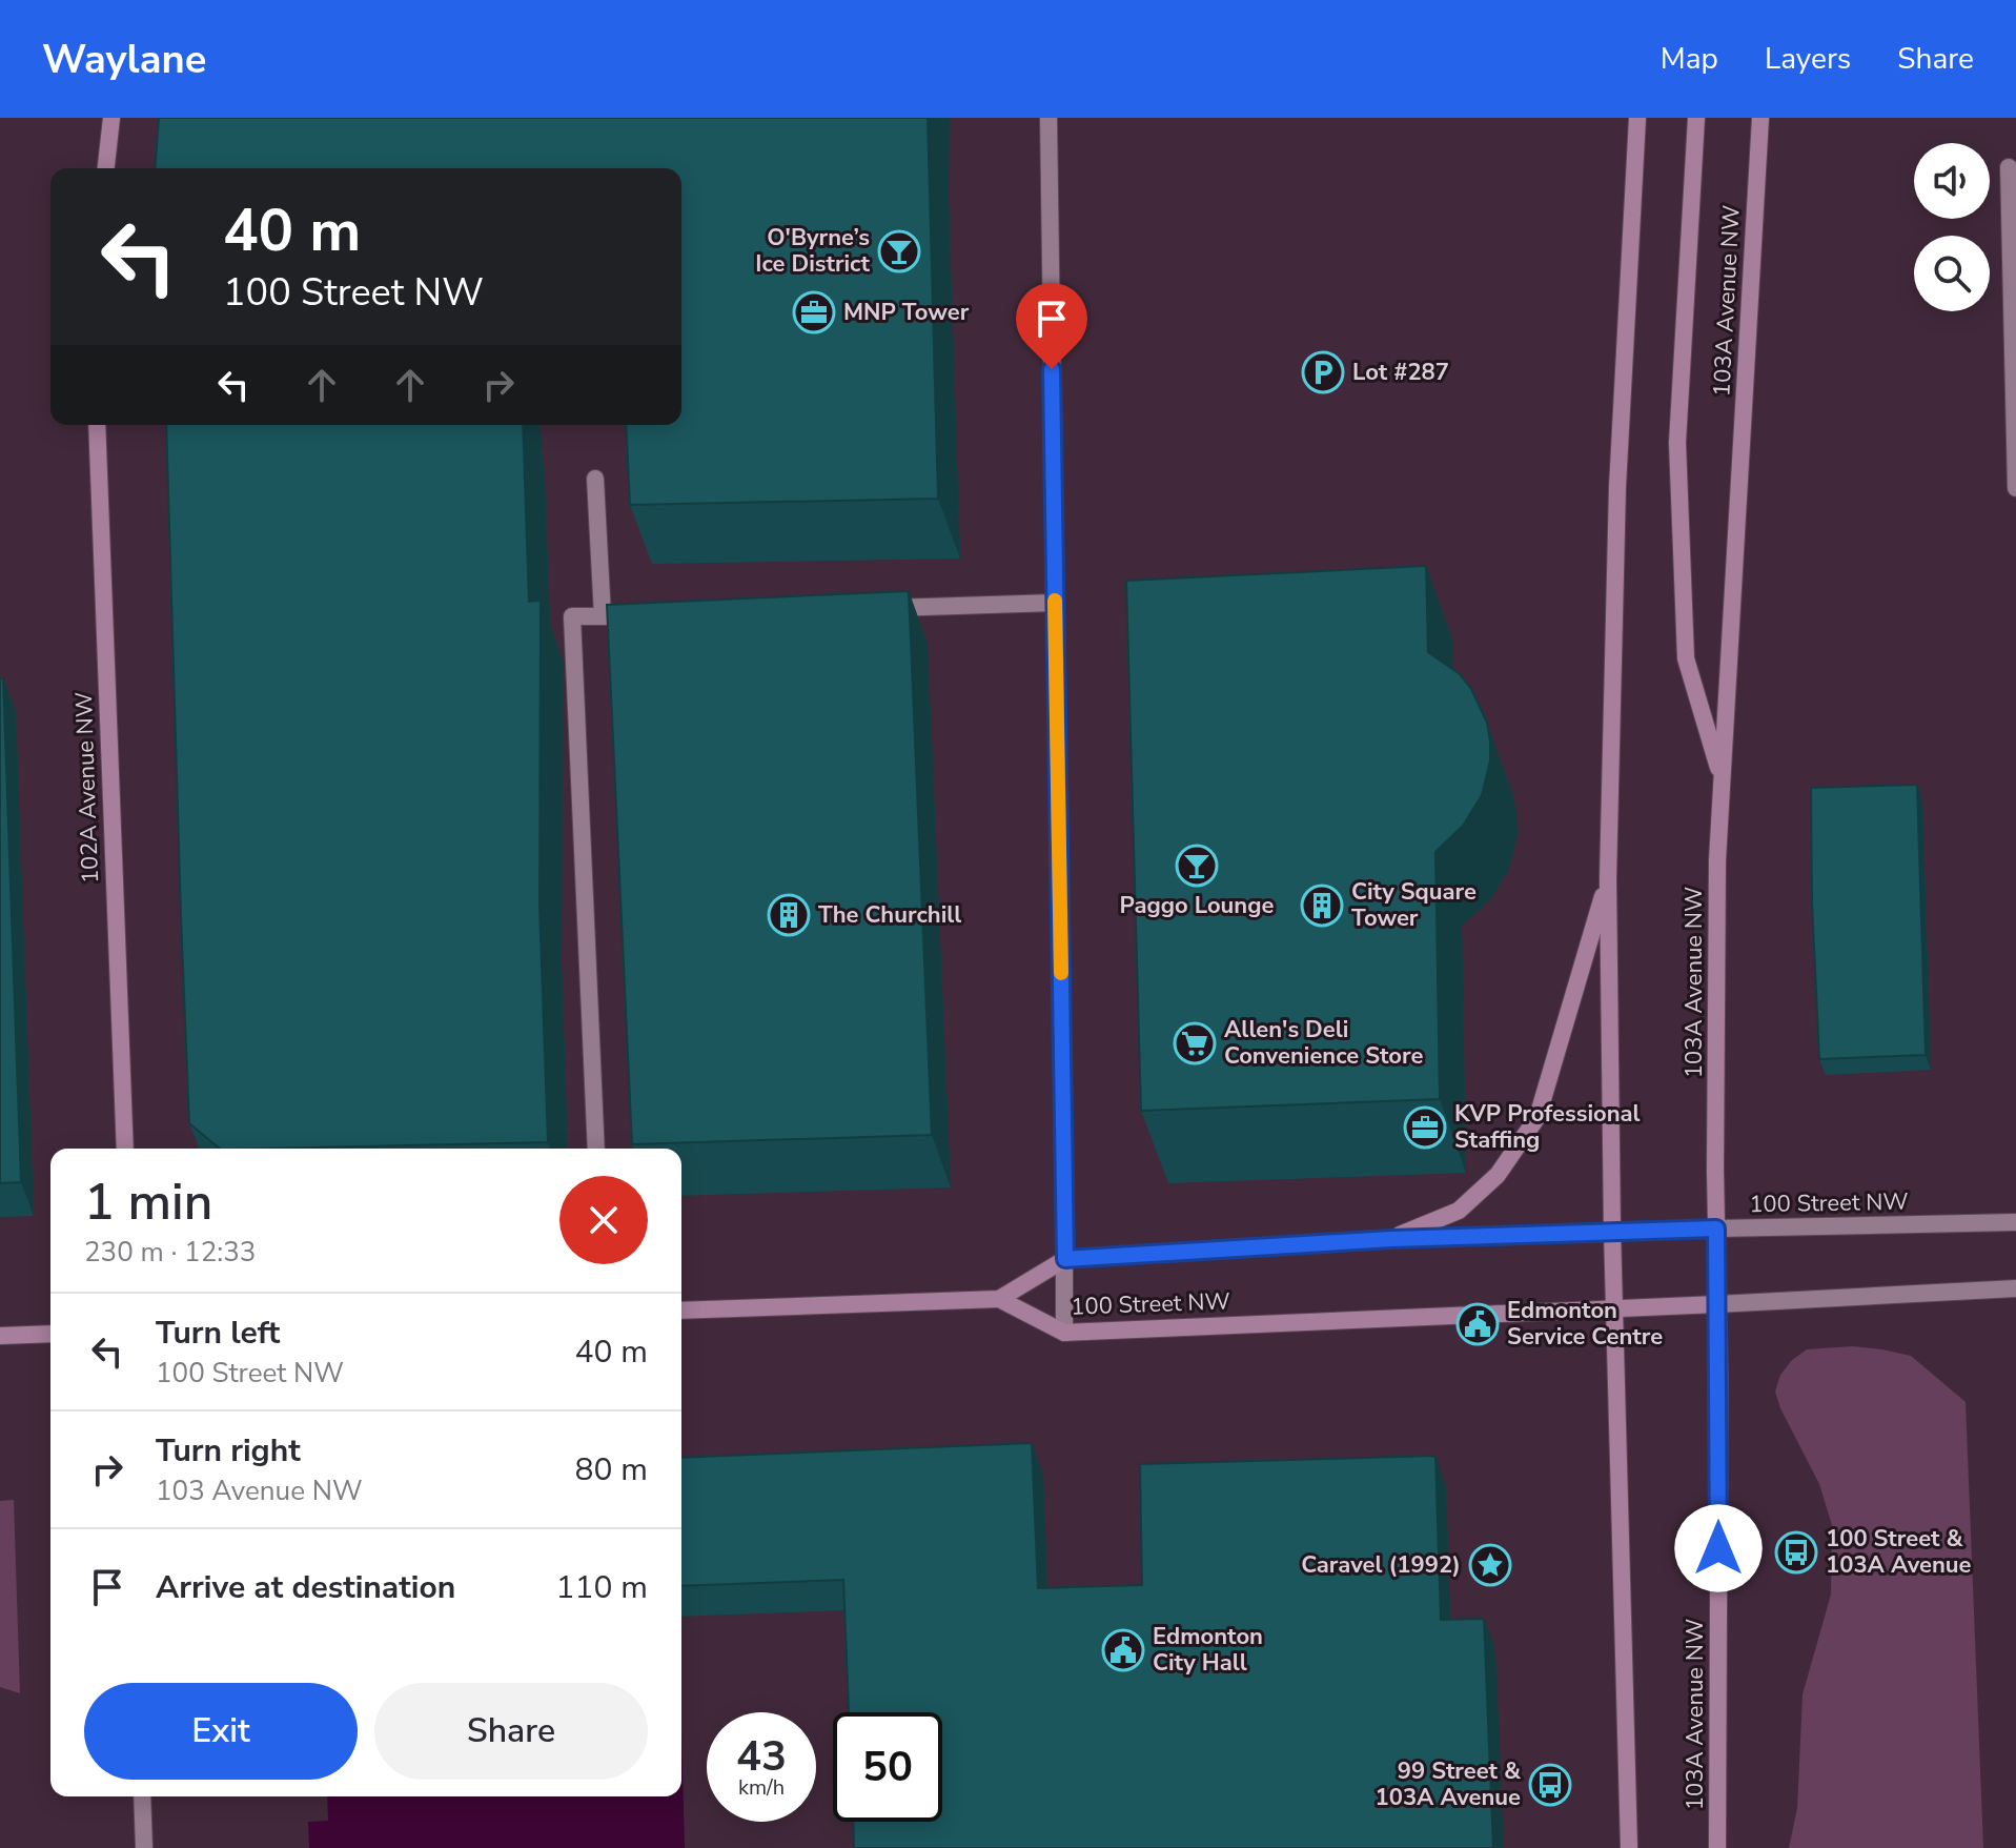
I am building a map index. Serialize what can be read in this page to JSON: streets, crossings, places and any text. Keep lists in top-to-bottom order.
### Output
{
  "streets": {
    "main road": ["103A Avenue NW", "102A Avenue NW", "100 Street NW"]
  },
  "crossings": [
    ["103A Avenue NW", "100 Street NW"]
  ],
  "places": {
    "bar": ["O'Byrne’s Ice District", "Paggo Lounge"],
    "office": ["MNP Tower", "KVP Professional Staffing"],
    "parking": ["Lot #287"],
    "building": ["City Square Tower", "The Churchill"],
    "supermarket": ["Allen's Deli Convenience Store"],
    "public building": ["Edmonton Service Centre", "Edmonton City Hall"],
    "bus stop": ["100 Street & 103A Avenue", "99 Street & 103A Avenue"],
    "place": ["Caravel (1992)"]
  },
  "page": {
    "header": "Waylane",
    "nav": ["Map", "Layers", "Share"],
    "turn": ["40 m", "100 Street NW"],
    "heading": ["1 min", "230 m · 12:33"],
    "list": [
      {
        "name": "Turn left",
        "note": "100 Street NW",
        "value": "40 m"
      },
      {
        "name": "Turn right",
        "note": "103 Avenue NW",
        "value": "80 m"
      },
      {
        "name": "Arrive at destination",
        "value": "110 m"
      }
    ],
    "buttons": ["Exit", "Share"],
    "speed": "43 km/h",
    "limit": "50"
  }
}
